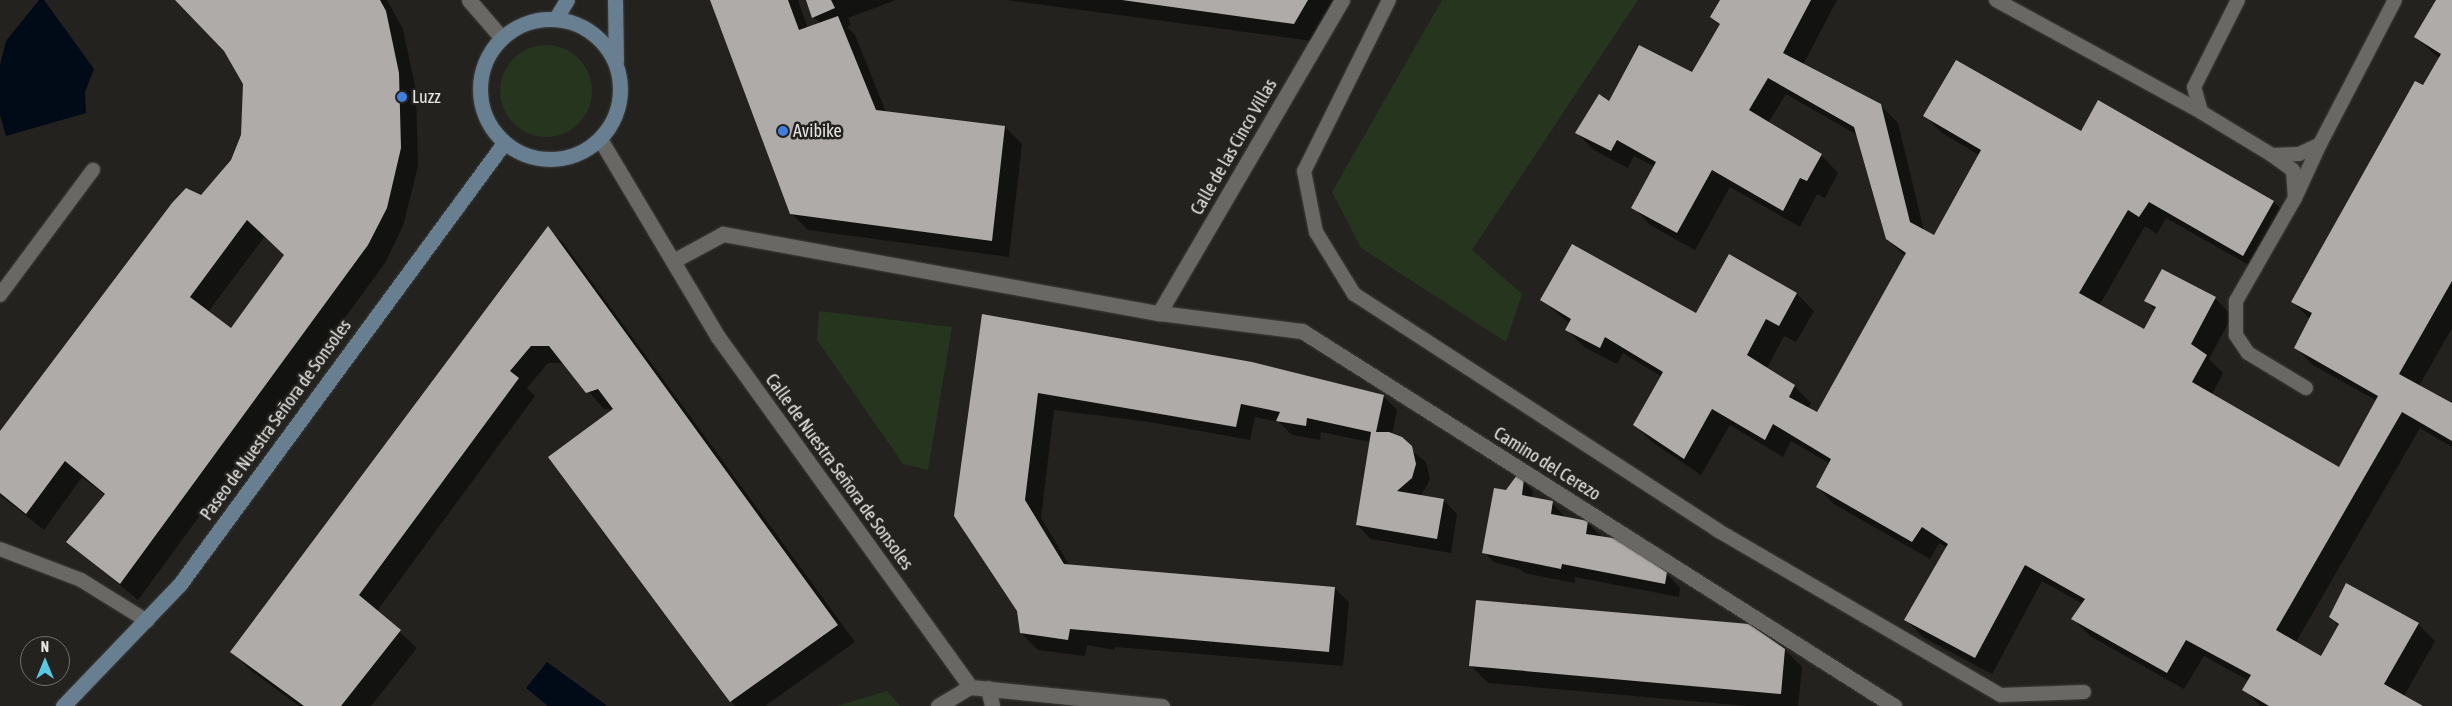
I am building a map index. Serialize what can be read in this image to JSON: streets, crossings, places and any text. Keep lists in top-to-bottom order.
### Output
{
  "streets": {
    "street": [
      "Calle de las Cinco Villas",
      "Paseo de Nuestra Señora de Sonsoles",
      "Camino del Cerezo",
      "Calle de Nuestra Señora de Sonsoles"
    ]
  },
  "crossings": [
    ["Calle de las Cinco Villas", "Camino del Cerezo"],
    ["Paseo de Nuestra Señora de Sonsoles", "Calle de Nuestra Señora de Sonsoles"]
  ],
  "places": ["Luzz", "Avibike"],
  "north": "top"
}
